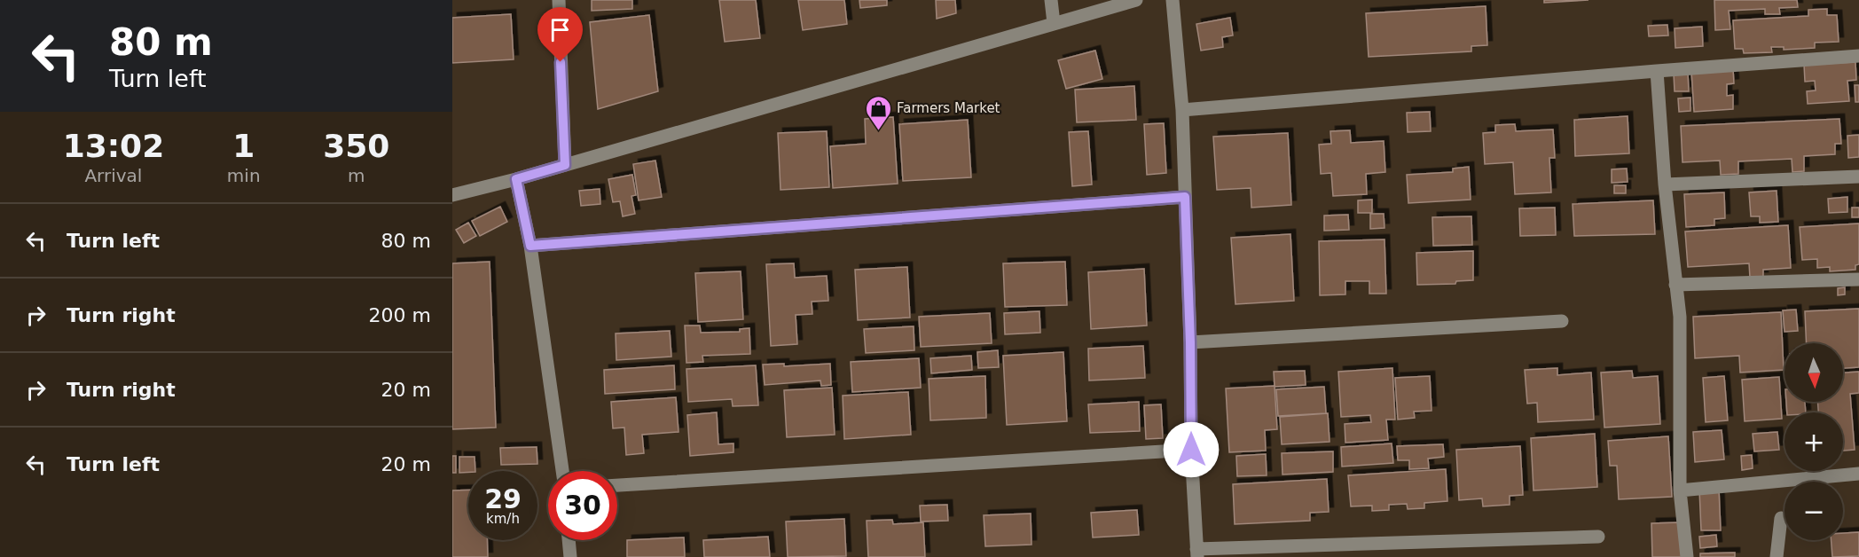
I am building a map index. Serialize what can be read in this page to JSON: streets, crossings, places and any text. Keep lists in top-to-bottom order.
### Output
{
  "places": {
    "shop": ["Farmers Market"]
  },
  "north": "bottom",
  "page": {
    "turn": ["80 m", "Turn left"],
    "eta": [
      "13:02",
      "Arrival",
      "1",
      "min",
      "350",
      "m"
    ],
    "list": [
      {
        "name": "Turn left",
        "value": "80 m"
      },
      {
        "name": "Turn right",
        "value": "200 m"
      },
      {
        "name": "Turn right",
        "value": "20 m"
      },
      {
        "name": "Turn left",
        "value": "20 m"
      }
    ],
    "map_buttons": ["+", "−"],
    "speed": "29 km/h",
    "limit": "30"
  }
}
